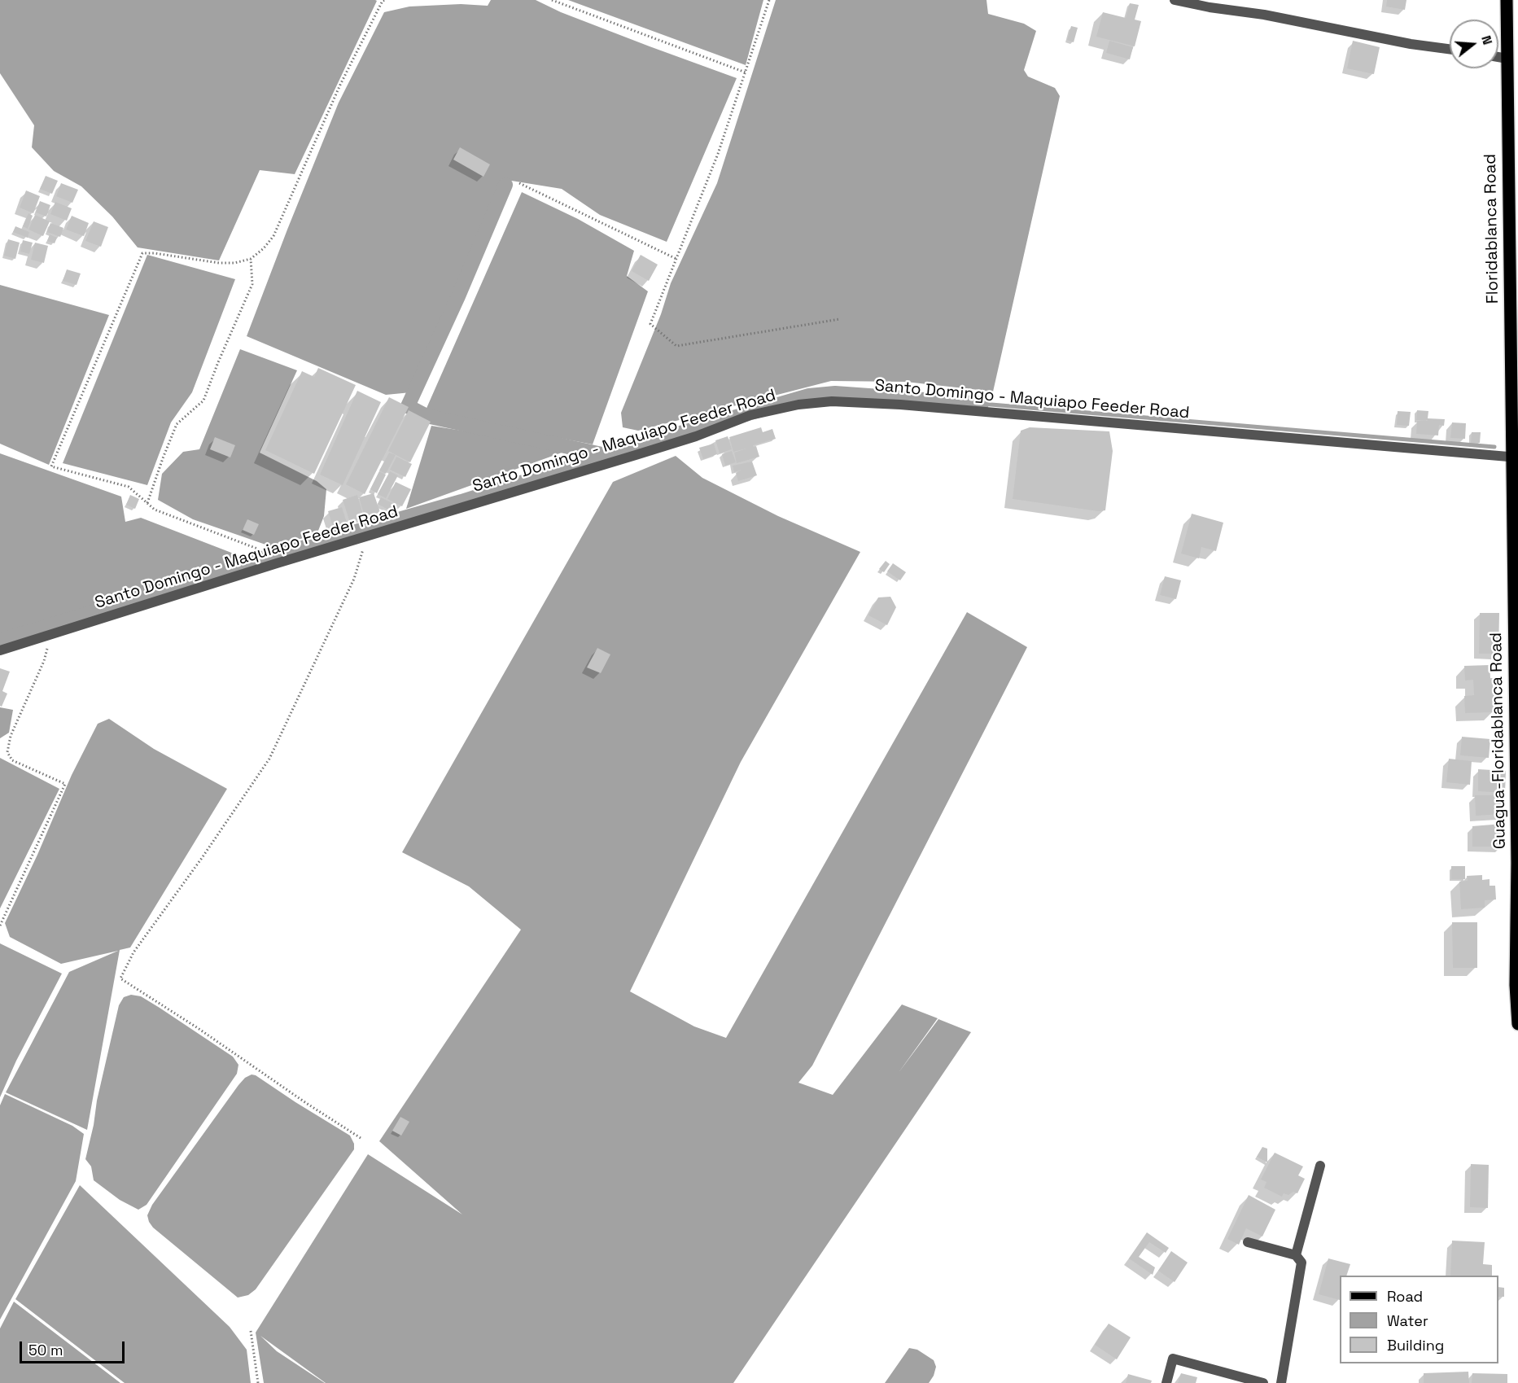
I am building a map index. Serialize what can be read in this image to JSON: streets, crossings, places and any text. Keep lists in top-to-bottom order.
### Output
{
  "streets": {
    "main road": ["Floridablanca Road", "Guagua-Floridablanca Road"],
    "street": ["Santo Domingo - Maquiapo Feeder Road"]
  },
  "crossings": [
    ["Floridablanca Road", "Santo Domingo - Maquiapo Feeder Road"],
    ["Floridablanca Road", "Guagua-Floridablanca Road"],
    ["Santo Domingo - Maquiapo Feeder Road", "Guagua-Floridablanca Road"]
  ],
  "legend": ["Road", "Water", "Building"],
  "scale_bar": "50 m",
  "north": "right"
}
